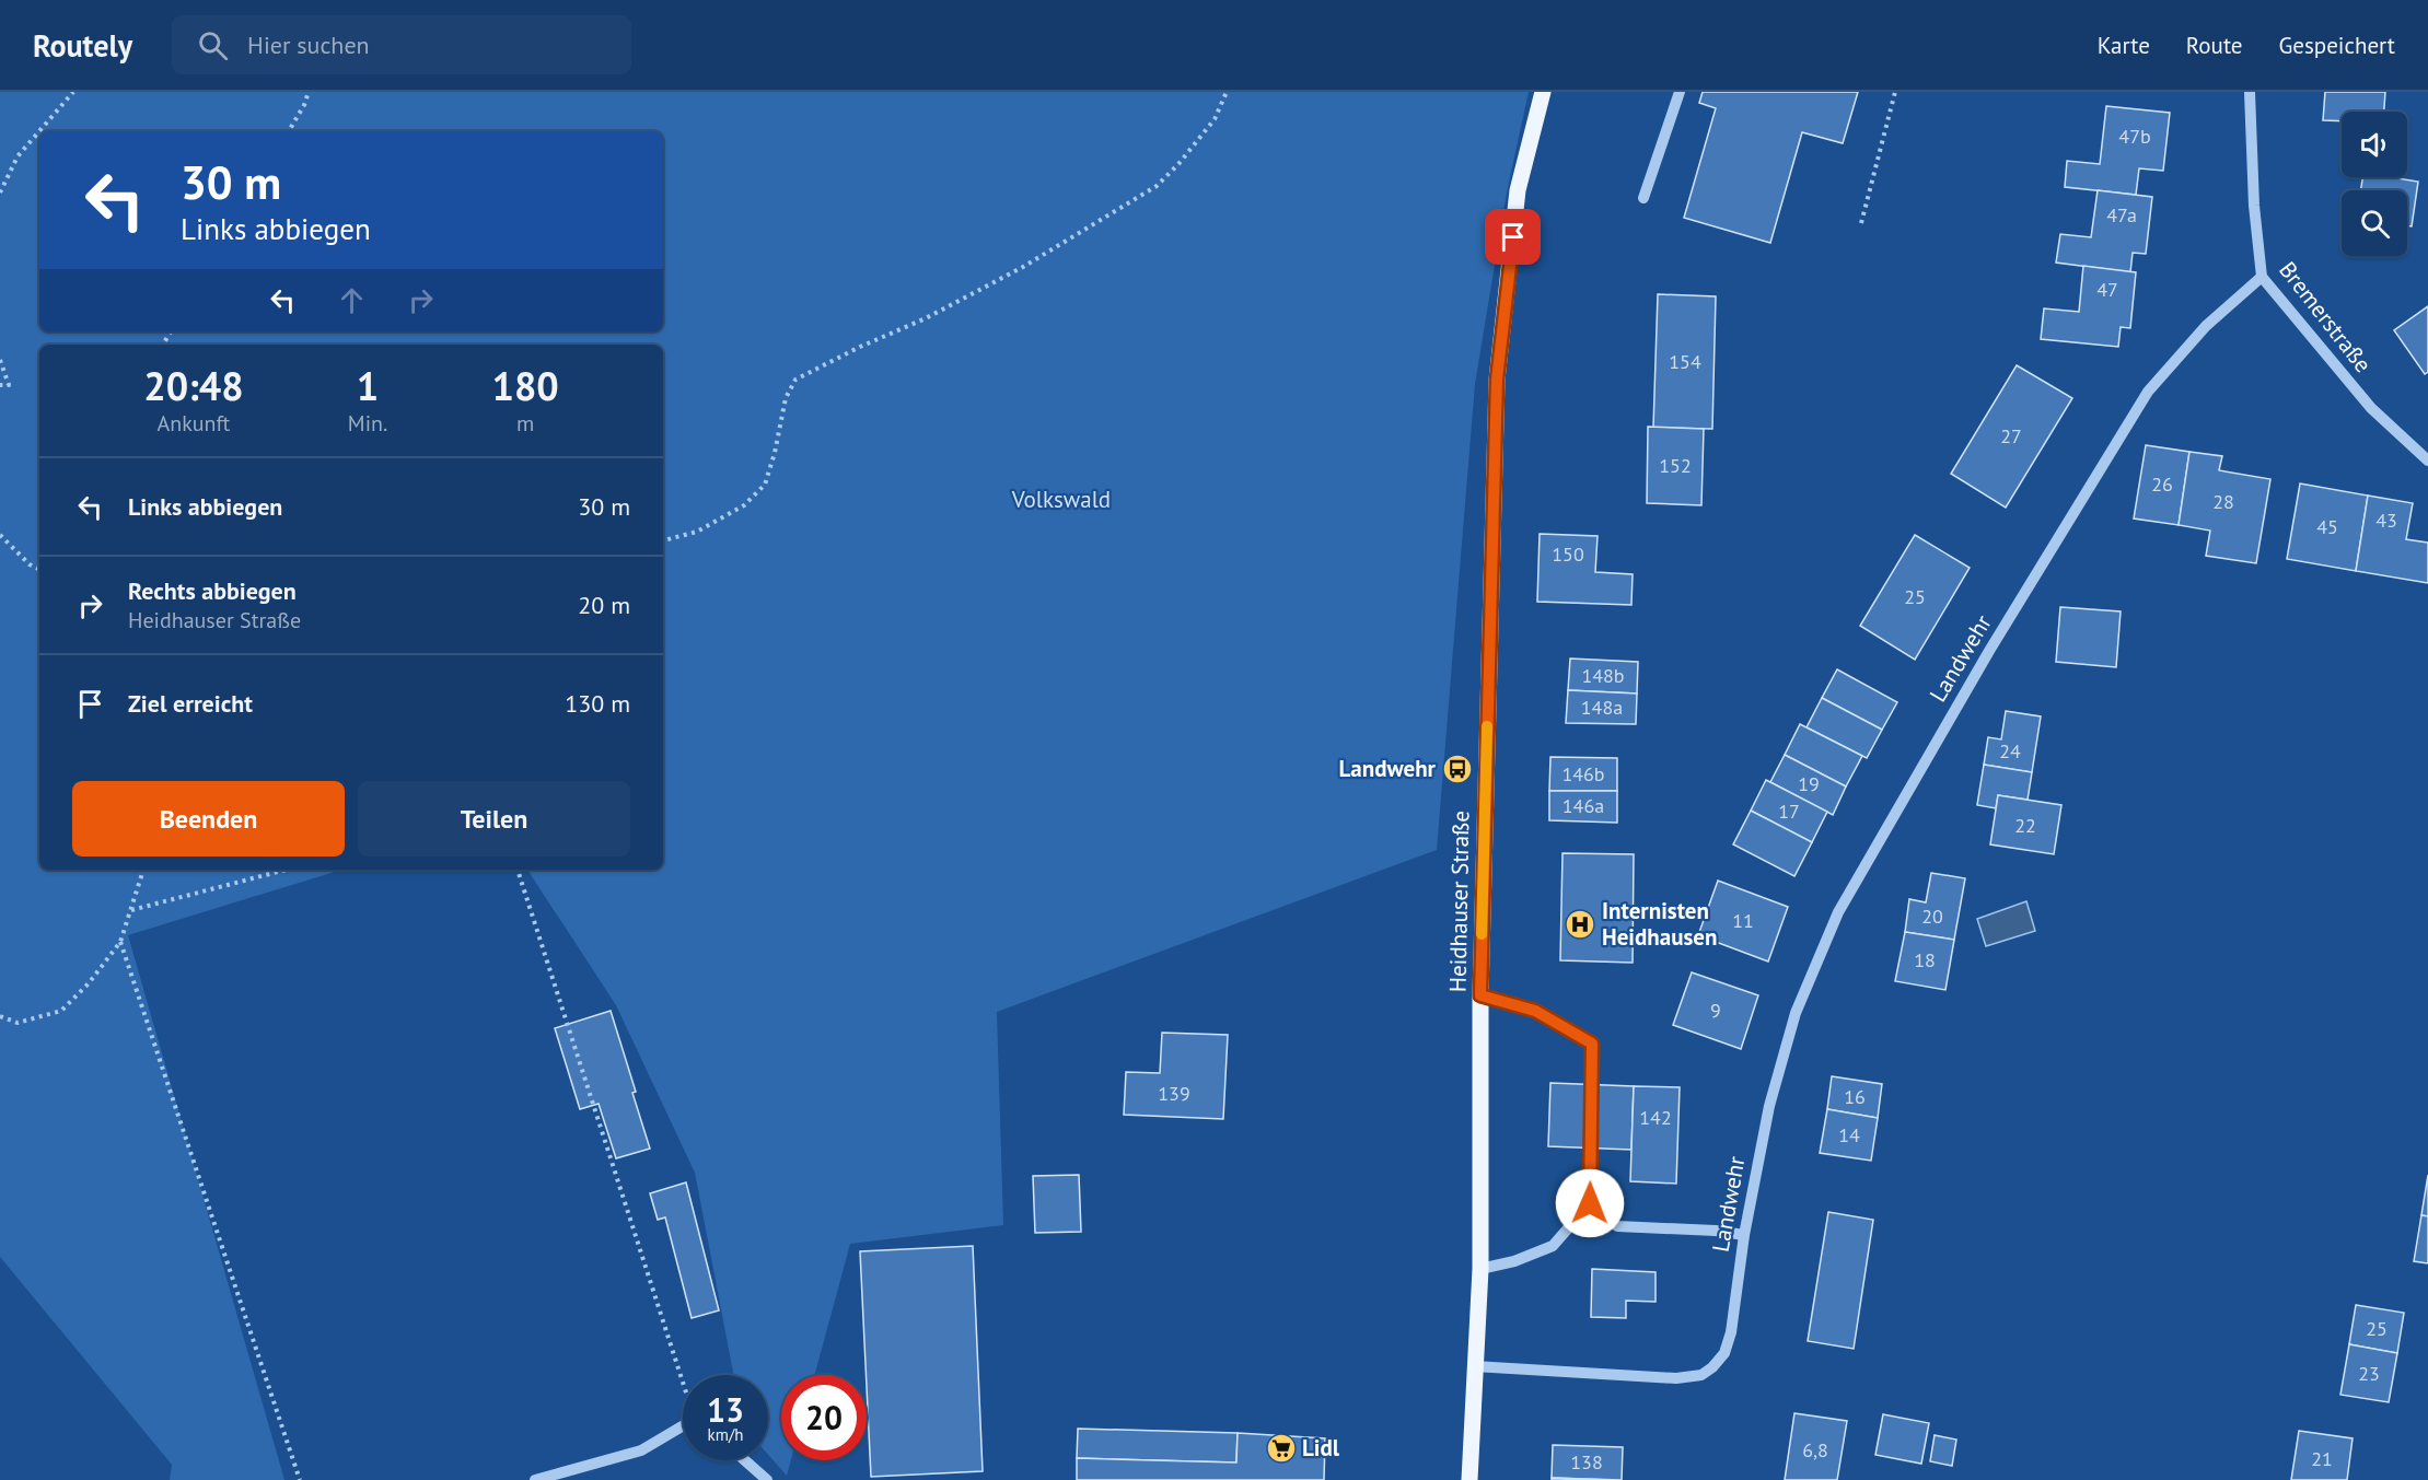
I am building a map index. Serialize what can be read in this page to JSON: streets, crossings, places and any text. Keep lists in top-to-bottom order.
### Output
{
  "streets": {
    "main road": ["Heidhauser Straße"],
    "street": ["Bremerstraße", "Landwehr"]
  },
  "crossings": [
    ["Bremerstraße", "Landwehr"],
    ["Landwehr", "Heidhauser Straße"]
  ],
  "parks": ["Volkswald"],
  "places": {
    "bus stop": ["Landwehr"],
    "hospital": ["Internisten Heidhausen"],
    "supermarket": ["Lidl"]
  },
  "house_numbers": [
    "47b",
    "47a",
    "47",
    "154",
    "27",
    "152",
    "26",
    "28",
    "43",
    "45",
    "150",
    "25",
    "148b",
    "148a",
    "24",
    "146b",
    "19",
    "146a",
    "17",
    "22",
    "20",
    "11",
    "18",
    "9",
    "139",
    "16",
    "142",
    "14",
    "25",
    "23",
    "6,8",
    "21",
    "138"
  ],
  "page": {
    "header": "Routely",
    "search": "Hier suchen",
    "nav": ["Karte", "Route", "Gespeichert"],
    "turn": ["30 m", "Links abbiegen"],
    "eta": [
      "20:48",
      "Ankunft",
      "1",
      "Min.",
      "180",
      "m"
    ],
    "list": [
      {
        "name": "Links abbiegen",
        "value": "30 m"
      },
      {
        "name": "Rechts abbiegen",
        "note": "Heidhauser Straße",
        "value": "20 m"
      },
      {
        "name": "Ziel erreicht",
        "value": "130 m"
      }
    ],
    "buttons": ["Beenden", "Teilen"],
    "speed": "13 km/h",
    "limit": "20"
  }
}
